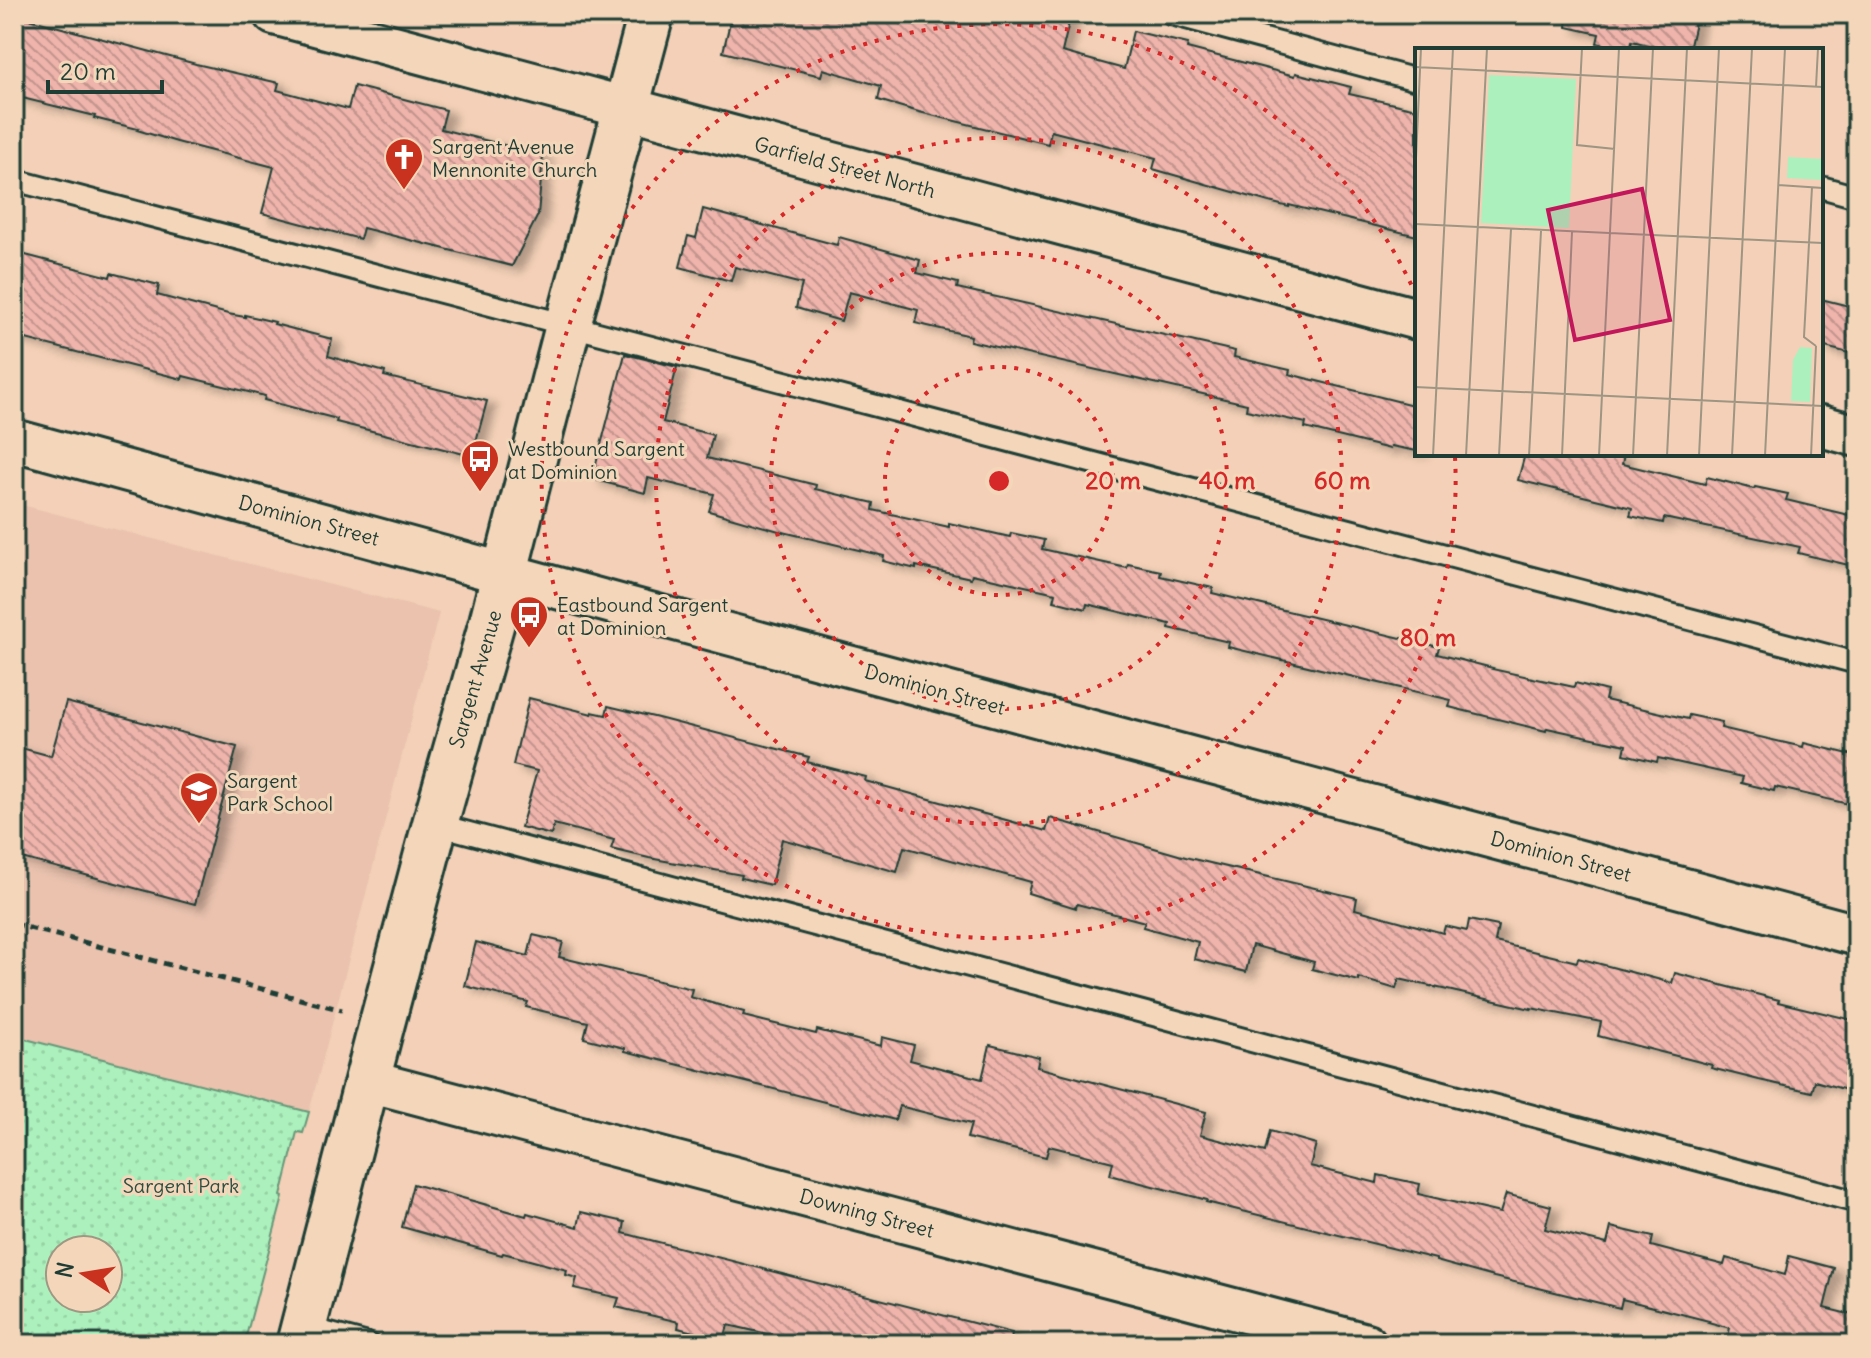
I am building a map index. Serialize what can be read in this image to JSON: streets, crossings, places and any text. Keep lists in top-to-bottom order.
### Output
{
  "streets": {
    "main road": ["Sargent Avenue"],
    "street": ["Garfield Street North", "Dominion Street", "Downing Street"]
  },
  "crossings": [
    ["Garfield Street North", "Sargent Avenue"],
    ["Dominion Street", "Sargent Avenue"],
    ["Sargent Avenue", "Downing Street"]
  ],
  "parks": ["Sargent Park"],
  "places": {
    "church": ["Sargent Avenue Mennonite Church"],
    "bus stop": ["Westbound Sargent at Dominion", "Eastbound Sargent at Dominion"],
    "school or university": ["Sargent Park School"]
  },
  "scale_bar": "20 m",
  "north": "left",
  "rings": [
    "20 m",
    "40 m",
    "60 m",
    "80 m"
  ]
}
